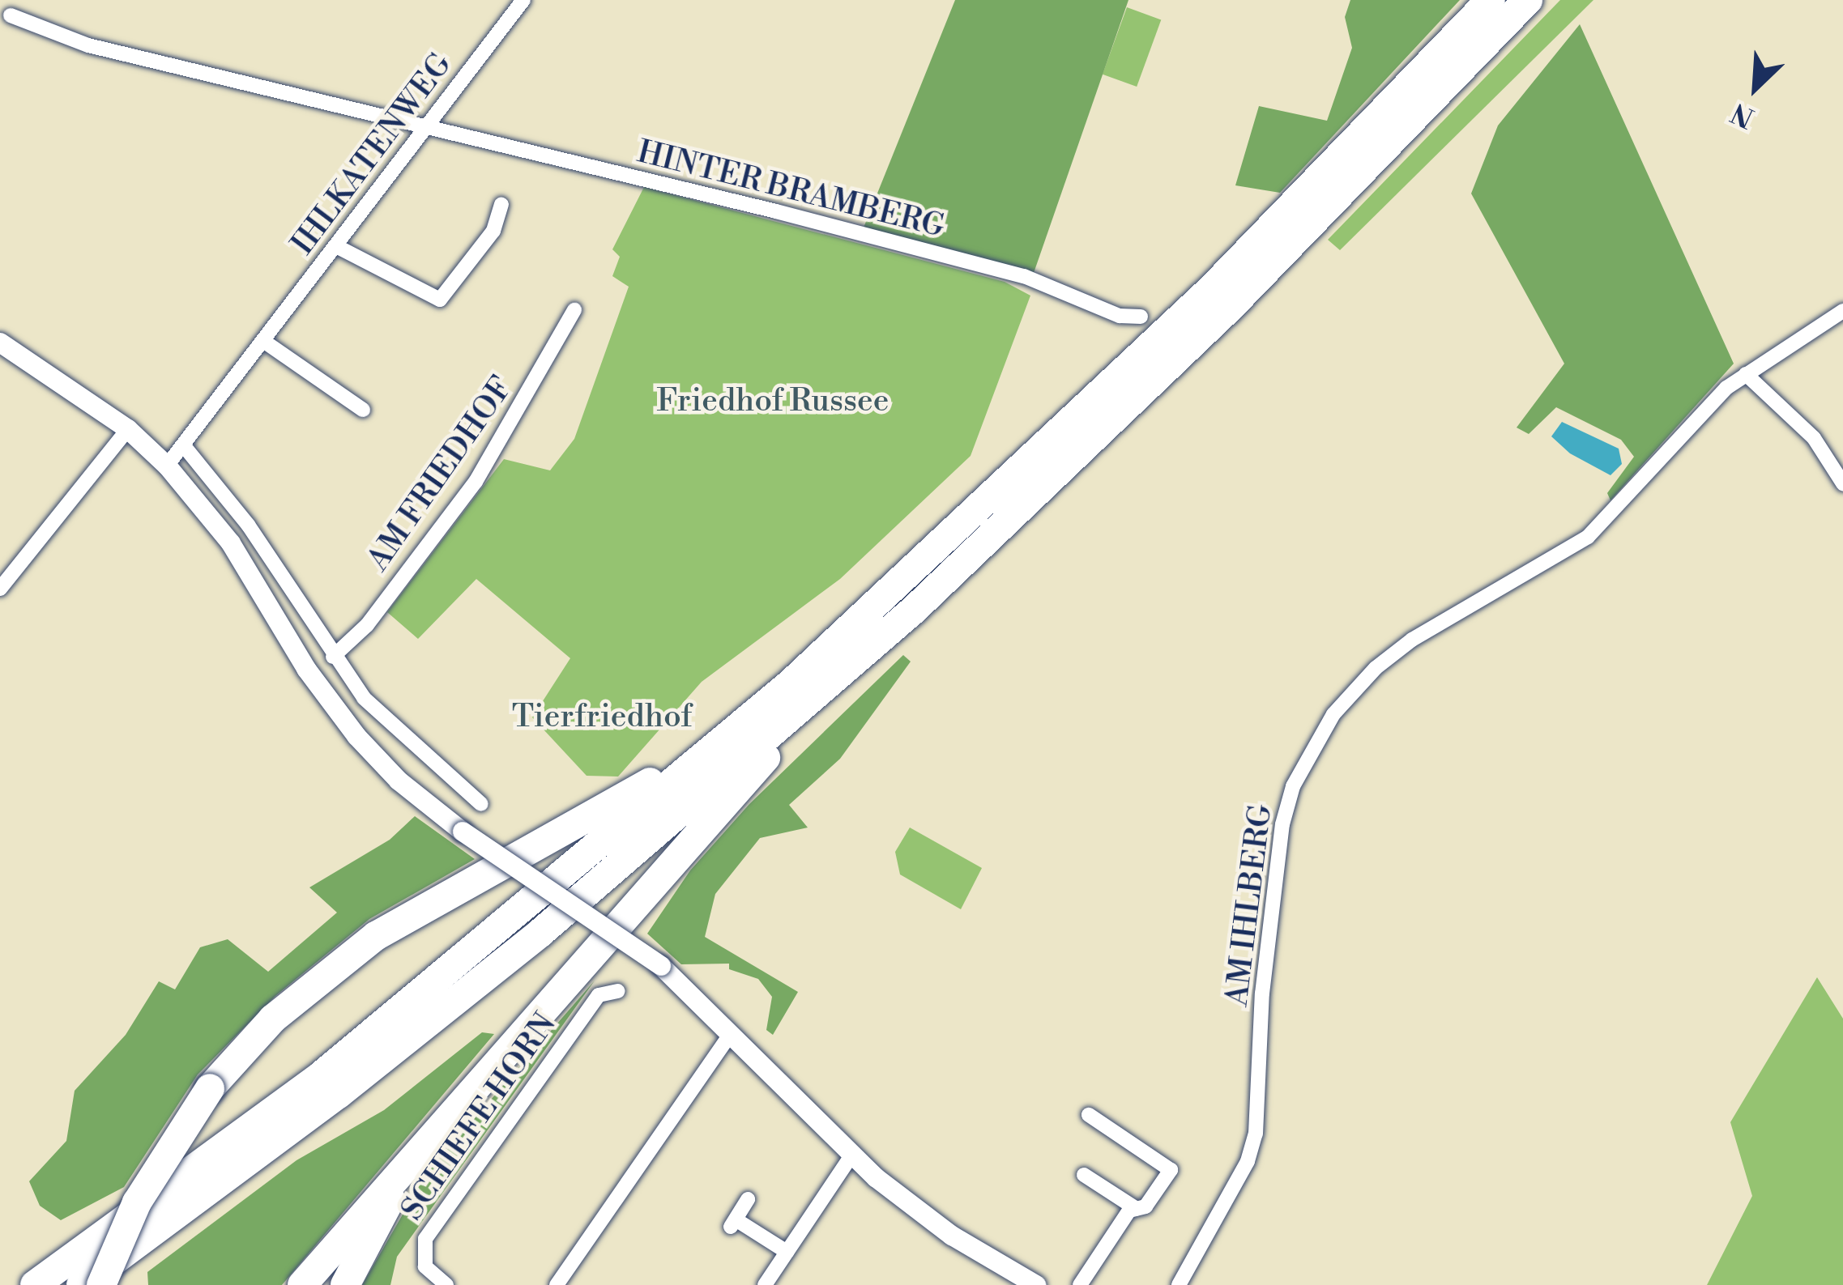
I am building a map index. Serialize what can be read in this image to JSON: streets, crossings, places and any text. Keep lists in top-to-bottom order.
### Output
{
  "streets": {
    "street": [
      "IHLKATENWEG",
      "HINTER BRAMBERG",
      "AM FRIEDHOF",
      "AM IHLBERG",
      "SCHIEFE HORN"
    ]
  },
  "crossings": [
    ["IHLKATENWEG", "HINTER BRAMBERG"]
  ],
  "parks": ["Friedhof Russee", "Tierfriedhof"],
  "north": "bottom left"
}
